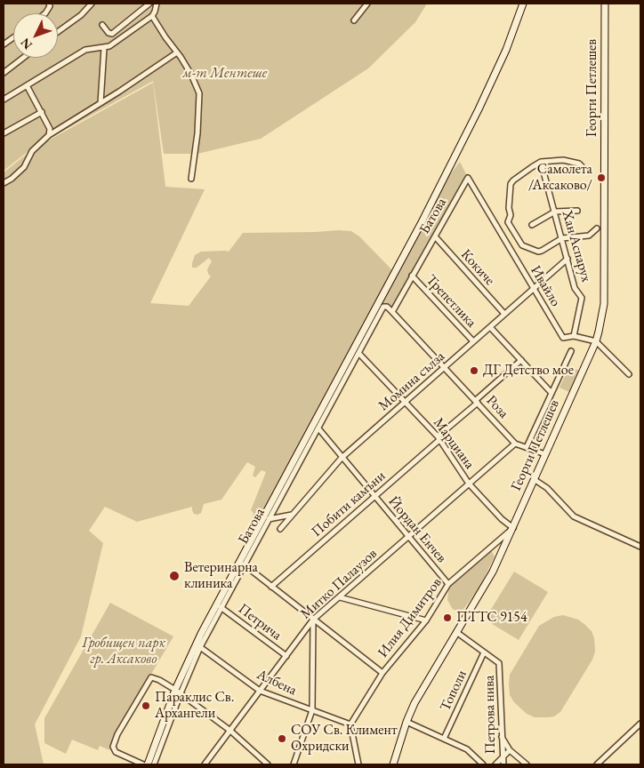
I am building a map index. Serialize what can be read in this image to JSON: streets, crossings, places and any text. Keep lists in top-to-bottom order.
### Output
{
  "streets": {
    "main road": ["Георги Петлешев"],
    "street": [
      "Батова",
      "Хан Аспарух",
      "Кокиче",
      "Ивайло",
      "Трепетлика",
      "Момина сълза",
      "Роза",
      "Марциана",
      "Побити камъни",
      "Йордан Енчев",
      "Митко Палаузов",
      "Илия Димитров",
      "Петрича",
      "Албена",
      "Тополи",
      "Петрова нива"
    ]
  },
  "crossings": [
    ["Георги Петлешев", "Ивайло"],
    ["Георги Петлешев", "Роза"],
    ["Георги Петлешев", "Марциана"],
    ["Георги Петлешев", "Илия Димитров"],
    ["Георги Петлешев", "Петрова нива"],
    ["Батова", "Кокиче"],
    ["Батова", "Ивайло"],
    ["Батова", "Трепетлика"],
    ["Батова", "Роза"],
    ["Батова", "Марциана"],
    ["Батова", "Йордан Енчев"],
    ["Батова", "Петрича"],
    ["Батова", "Албена"],
    ["Хан Аспарух", "Ивайло"],
    ["Хан Аспарух", "Момина сълза"],
    ["Кокиче", "Момина сълза"],
    ["Ивайло", "Момина сълза"],
    ["Трепетлика", "Момина сълза"],
    ["Момина сълза", "Роза"],
    ["Момина сълза", "Марциана"],
    ["Момина сълза", "Йордан Енчев"],
    ["Роза", "Побити камъни"],
    ["Роза", "Митко Палаузов"],
    ["Марциана", "Побити камъни"],
    ["Марциана", "Митко Палаузов"],
    ["Марциана", "Илия Димитров"],
    ["Побити камъни", "Йордан Енчев"],
    ["Йордан Енчев", "Митко Палаузов"],
    ["Йордан Енчев", "Илия Димитров"],
    ["Митко Палаузов", "Петрича"],
    ["Митко Палаузов", "Албена"],
    ["Илия Димитров", "Албена"],
    ["Тополи", "Петрова нива"]
  ],
  "parks": ["м-т Ментeше", "Гробищен парк гр. Аксаково"],
  "places": [
    "Самолета /Аксаково/",
    "ДГ Детство мое",
    "Ветеринарна клиника",
    "ПТТС 9154",
    "Параклис Св. Архангели",
    "СОУ Св. Климент Охридски"
  ],
  "north": "bottom left"
}
